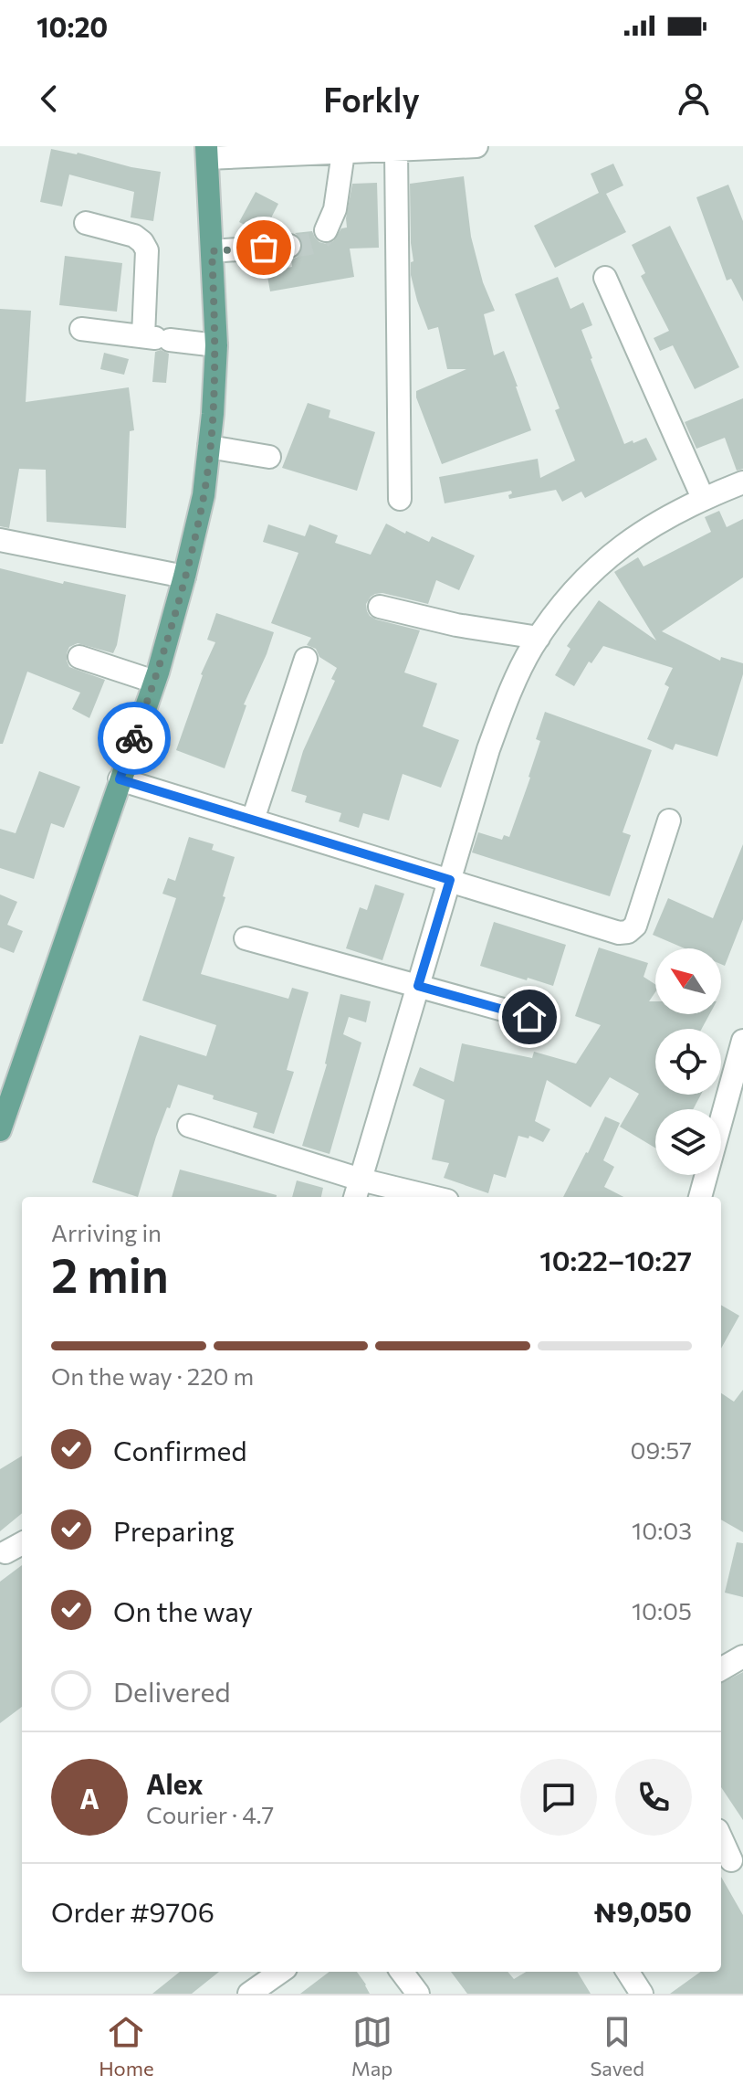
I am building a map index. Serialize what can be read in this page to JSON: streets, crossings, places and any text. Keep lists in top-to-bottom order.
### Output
{
  "north": "top left",
  "page": {
    "status": "10:20",
    "header": "Forkly",
    "heading": ["2 min", "Arriving in", "10:22–10:27"],
    "panel": [
      "Alex",
      "Courier · 4.7",
      "Order #9706",
      "₦9,050"
    ],
    "bar": "On the way · 220 m",
    "list": [
      ["Confirmed", "09:57"],
      ["Preparing", "10:03"],
      ["On the way", "10:05"],
      "Delivered"
    ],
    "round": "A",
    "tabs": ["Home", "Map", "Saved"]
  }
}
